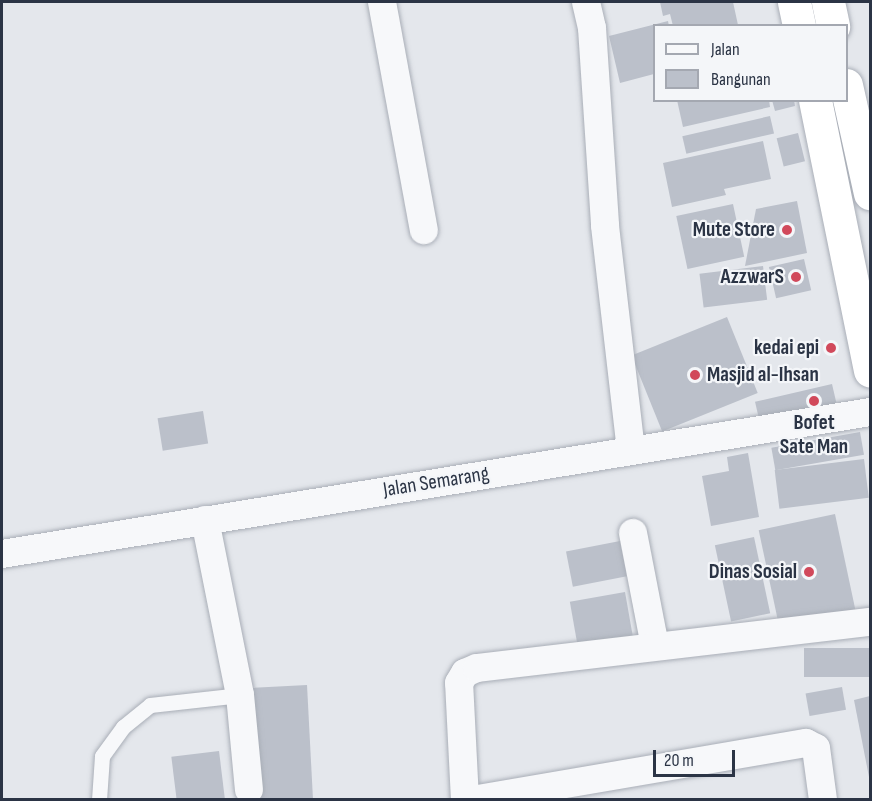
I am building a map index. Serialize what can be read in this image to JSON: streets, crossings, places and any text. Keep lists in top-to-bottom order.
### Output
{
  "streets": {
    "street": ["Jalan Semarang"]
  },
  "places": [
    "Mute Store",
    "AzzwarS",
    "kedai epi",
    "Masjid al-Ihsan",
    "Bofet Sate Man",
    "Dinas Sosial"
  ],
  "legend": ["Jalan", "Bangunan"],
  "scale_bar": "20 m"
}
